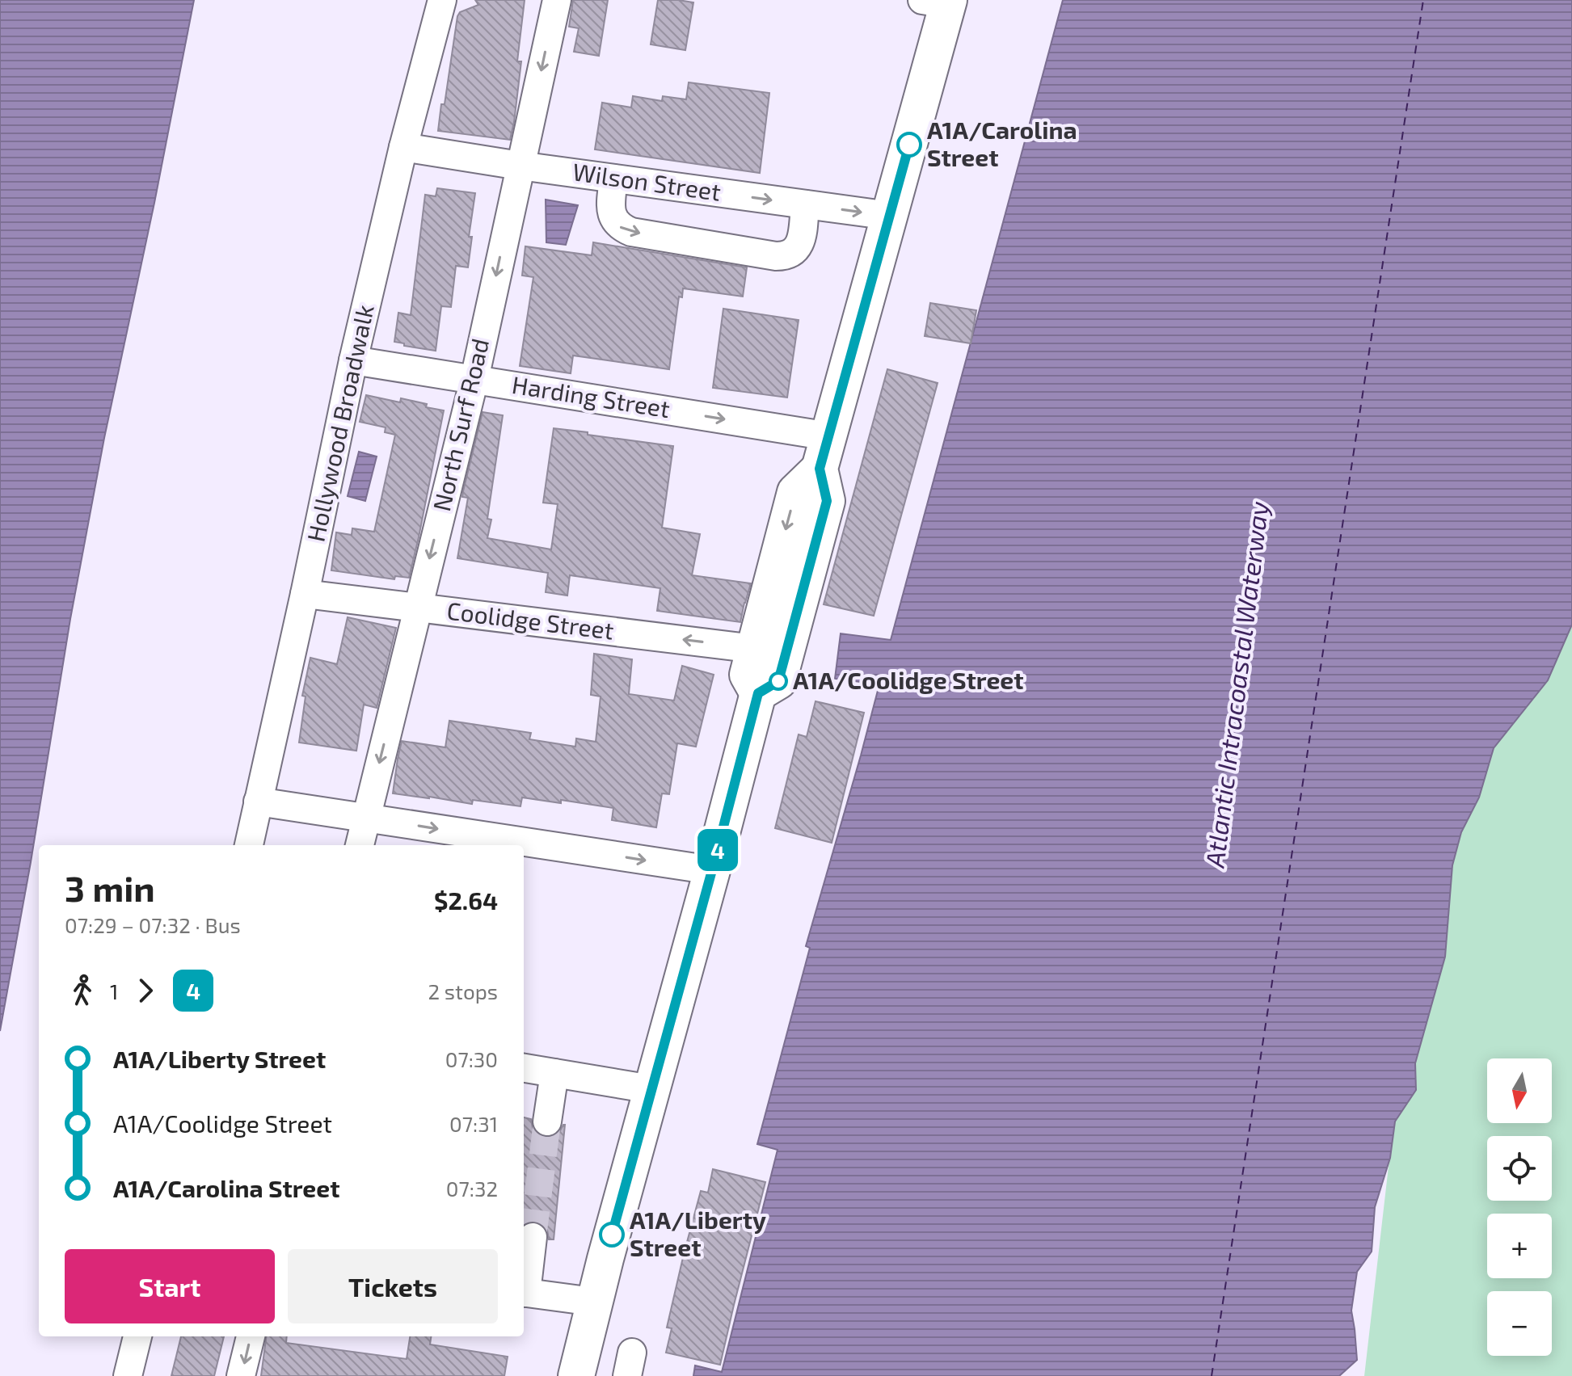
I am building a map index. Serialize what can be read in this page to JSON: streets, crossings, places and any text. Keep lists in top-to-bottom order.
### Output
{
  "streets": {
    "street": [
      "Wilson Street",
      "Harding Street",
      "Hollywood Broadwalk",
      "North Surf Road",
      "Coolidge Street"
    ]
  },
  "crossings": [
    ["Wilson Street", "Hollywood Broadwalk"],
    ["Wilson Street", "North Surf Road"],
    ["Harding Street", "Hollywood Broadwalk"],
    ["Harding Street", "North Surf Road"],
    ["Hollywood Broadwalk", "Coolidge Street"],
    ["North Surf Road", "Coolidge Street"]
  ],
  "one_way": ["Wilson Street", "Harding Street", "North Surf Road"],
  "water": ["Atlantic Intracoastal Waterway"],
  "places": ["A1A/Carolina Street", "A1A/Coolidge Street", "A1A/Liberty Street"],
  "lines": ["bus line 4"],
  "north": "bottom",
  "page": {
    "on_map": "4",
    "heading": ["3 min", "07:29 – 07:32 · Bus", "$2.64"],
    "legs": ["1", "4", "2 stops"],
    "list": [
      {
        "name": "A1A/Liberty Street",
        "value": "07:30"
      },
      {
        "name": "A1A/Coolidge Street",
        "value": "07:31"
      },
      {
        "name": "A1A/Carolina Street",
        "value": "07:32"
      }
    ],
    "map_buttons": ["+", "−"],
    "buttons": ["Start", "Tickets"]
  }
}
